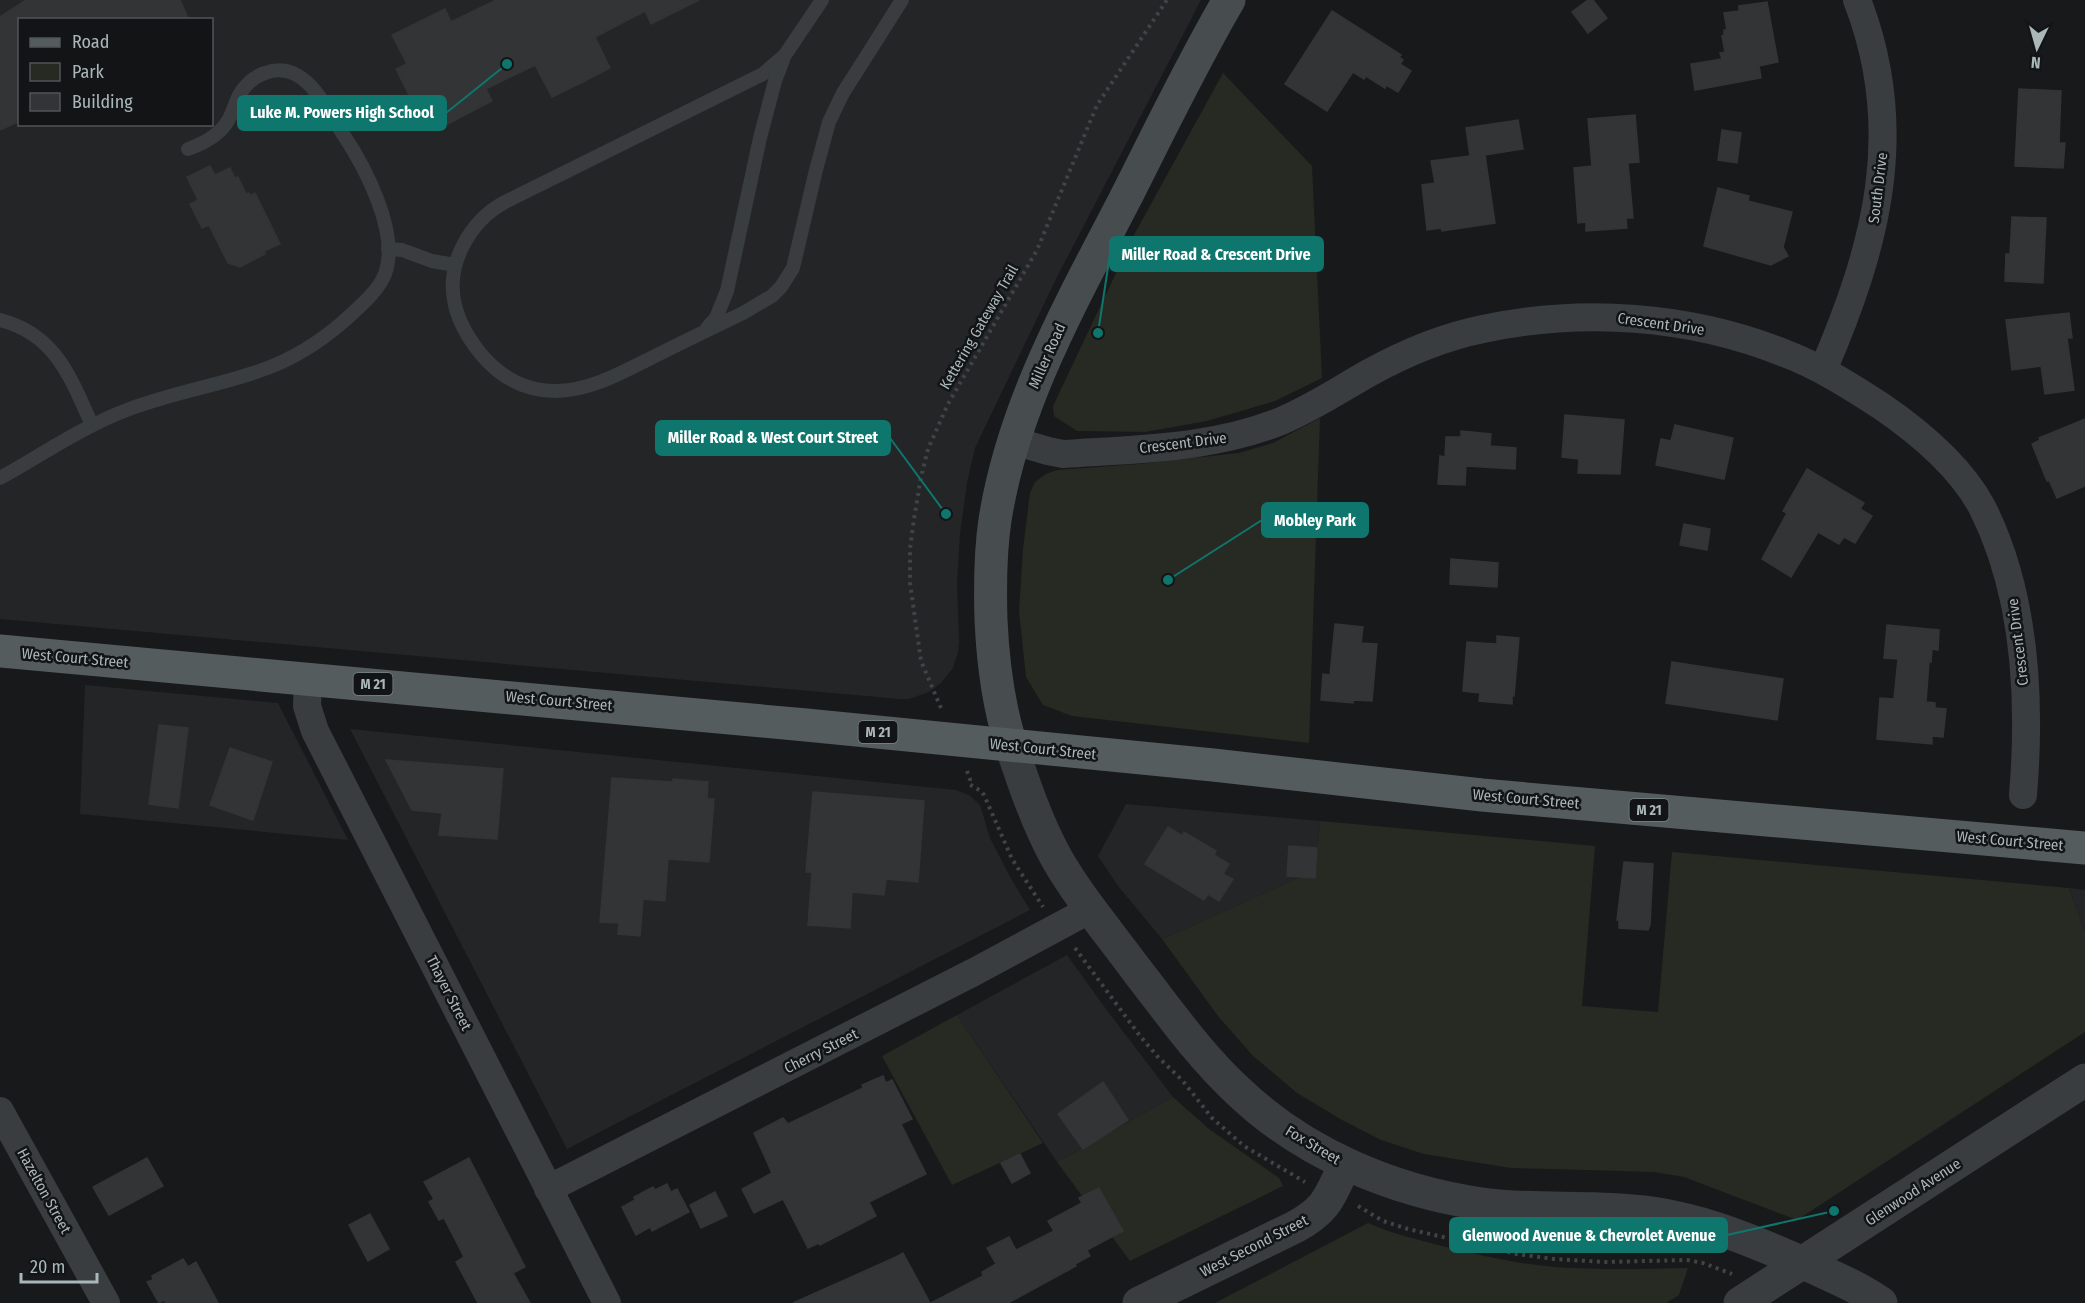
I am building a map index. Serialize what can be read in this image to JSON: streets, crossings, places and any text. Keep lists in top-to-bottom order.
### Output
{
  "streets": {
    "main road": ["Miller Road", "West Court Street", "M 21"],
    "street": [
      "South Drive",
      "Crescent Drive",
      "Thayer Street",
      "Cherry Street",
      "Fox Street",
      "Hazelton Street",
      "Glenwood Avenue",
      "West Second Street"
    ],
    "path": ["Kettering Gateway Trail"]
  },
  "crossings": [
    ["South Drive", "Crescent Drive"],
    ["Crescent Drive", "Miller Road"],
    ["Miller Road", "West Court Street"],
    ["Miller Road", "Fox Street"],
    ["West Court Street", "Thayer Street"],
    ["West Court Street", "Fox Street"],
    ["Thayer Street", "Cherry Street"],
    ["Cherry Street", "Fox Street"],
    ["Fox Street", "Glenwood Avenue"],
    ["Fox Street", "West Second Street"]
  ],
  "places": [
    "Luke M. Powers High School",
    "Miller Road & Crescent Drive",
    "Miller Road & West Court Street",
    "Mobley Park",
    "Glenwood Avenue & Chevrolet Avenue"
  ],
  "legend": ["Road", "Park", "Building"],
  "scale_bar": "20 m",
  "north": "bottom"
}
